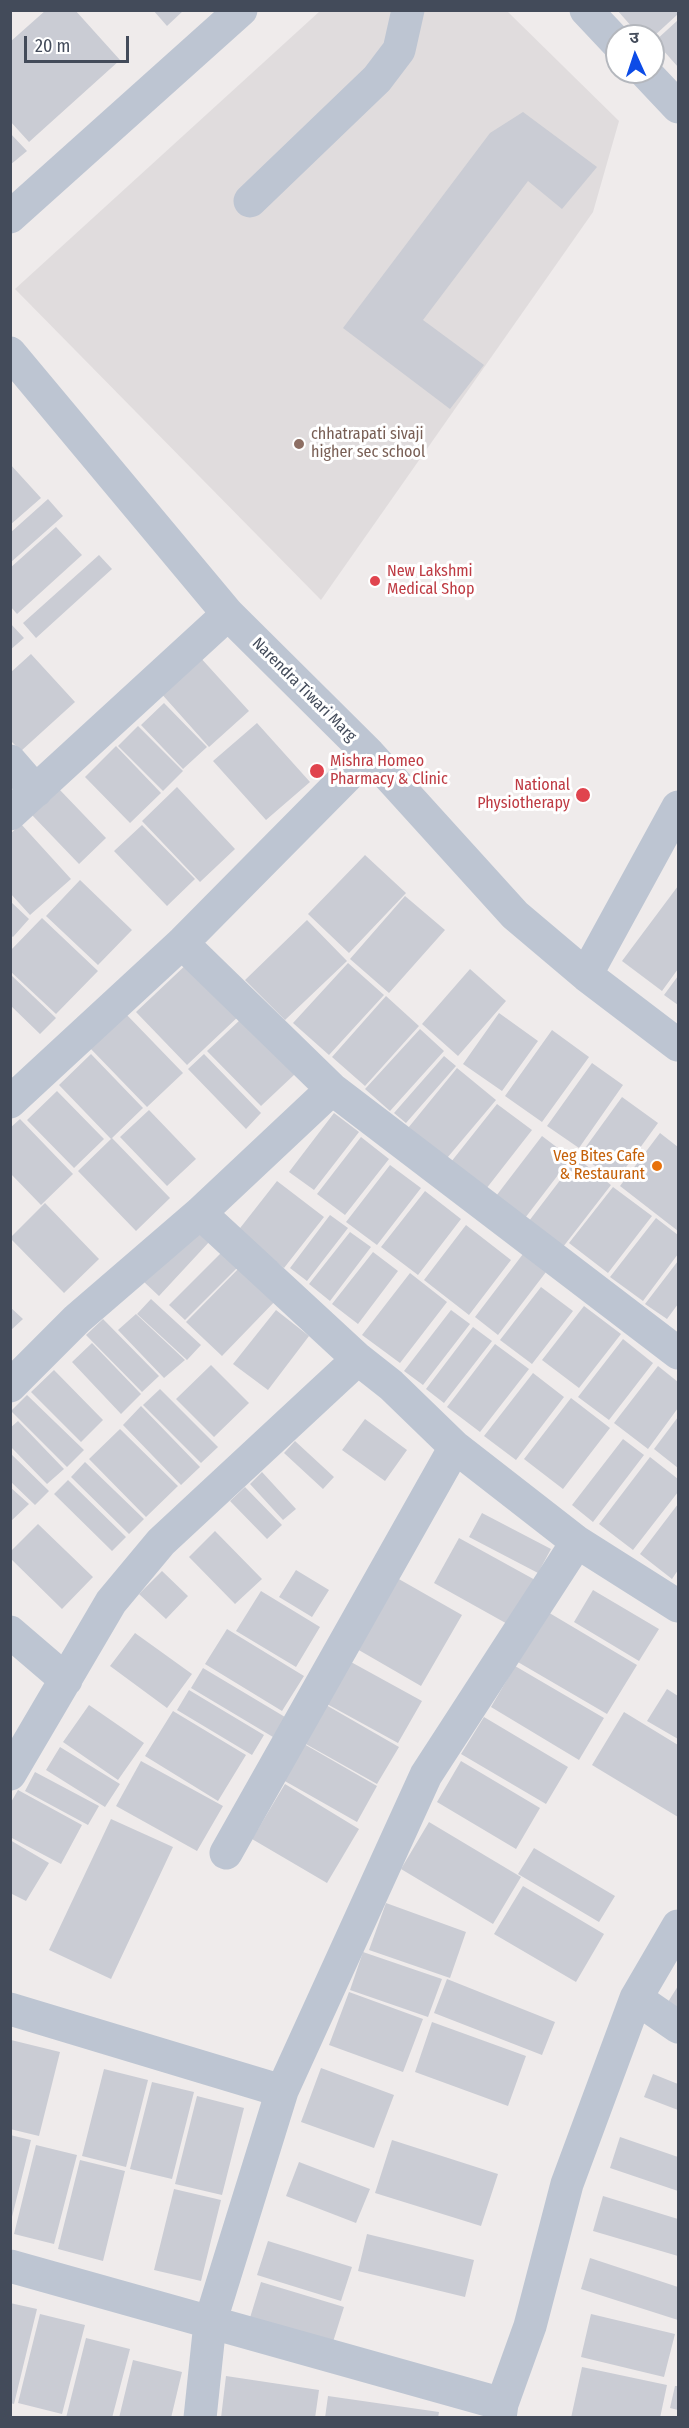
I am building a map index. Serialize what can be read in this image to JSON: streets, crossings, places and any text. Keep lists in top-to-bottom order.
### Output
{
  "streets": {
    "street": ["Narendra Tiwari Marg"]
  },
  "places": [
    "chhatrapati sivaji higher sec school",
    "New Lakshmi Medical Shop",
    "Mishra Homeo Pharmacy & Clinic",
    "National Physiotherapy",
    "Veg Bites Cafe & Restaurant"
  ],
  "scale_bar": "20 m",
  "north": "top"
}
